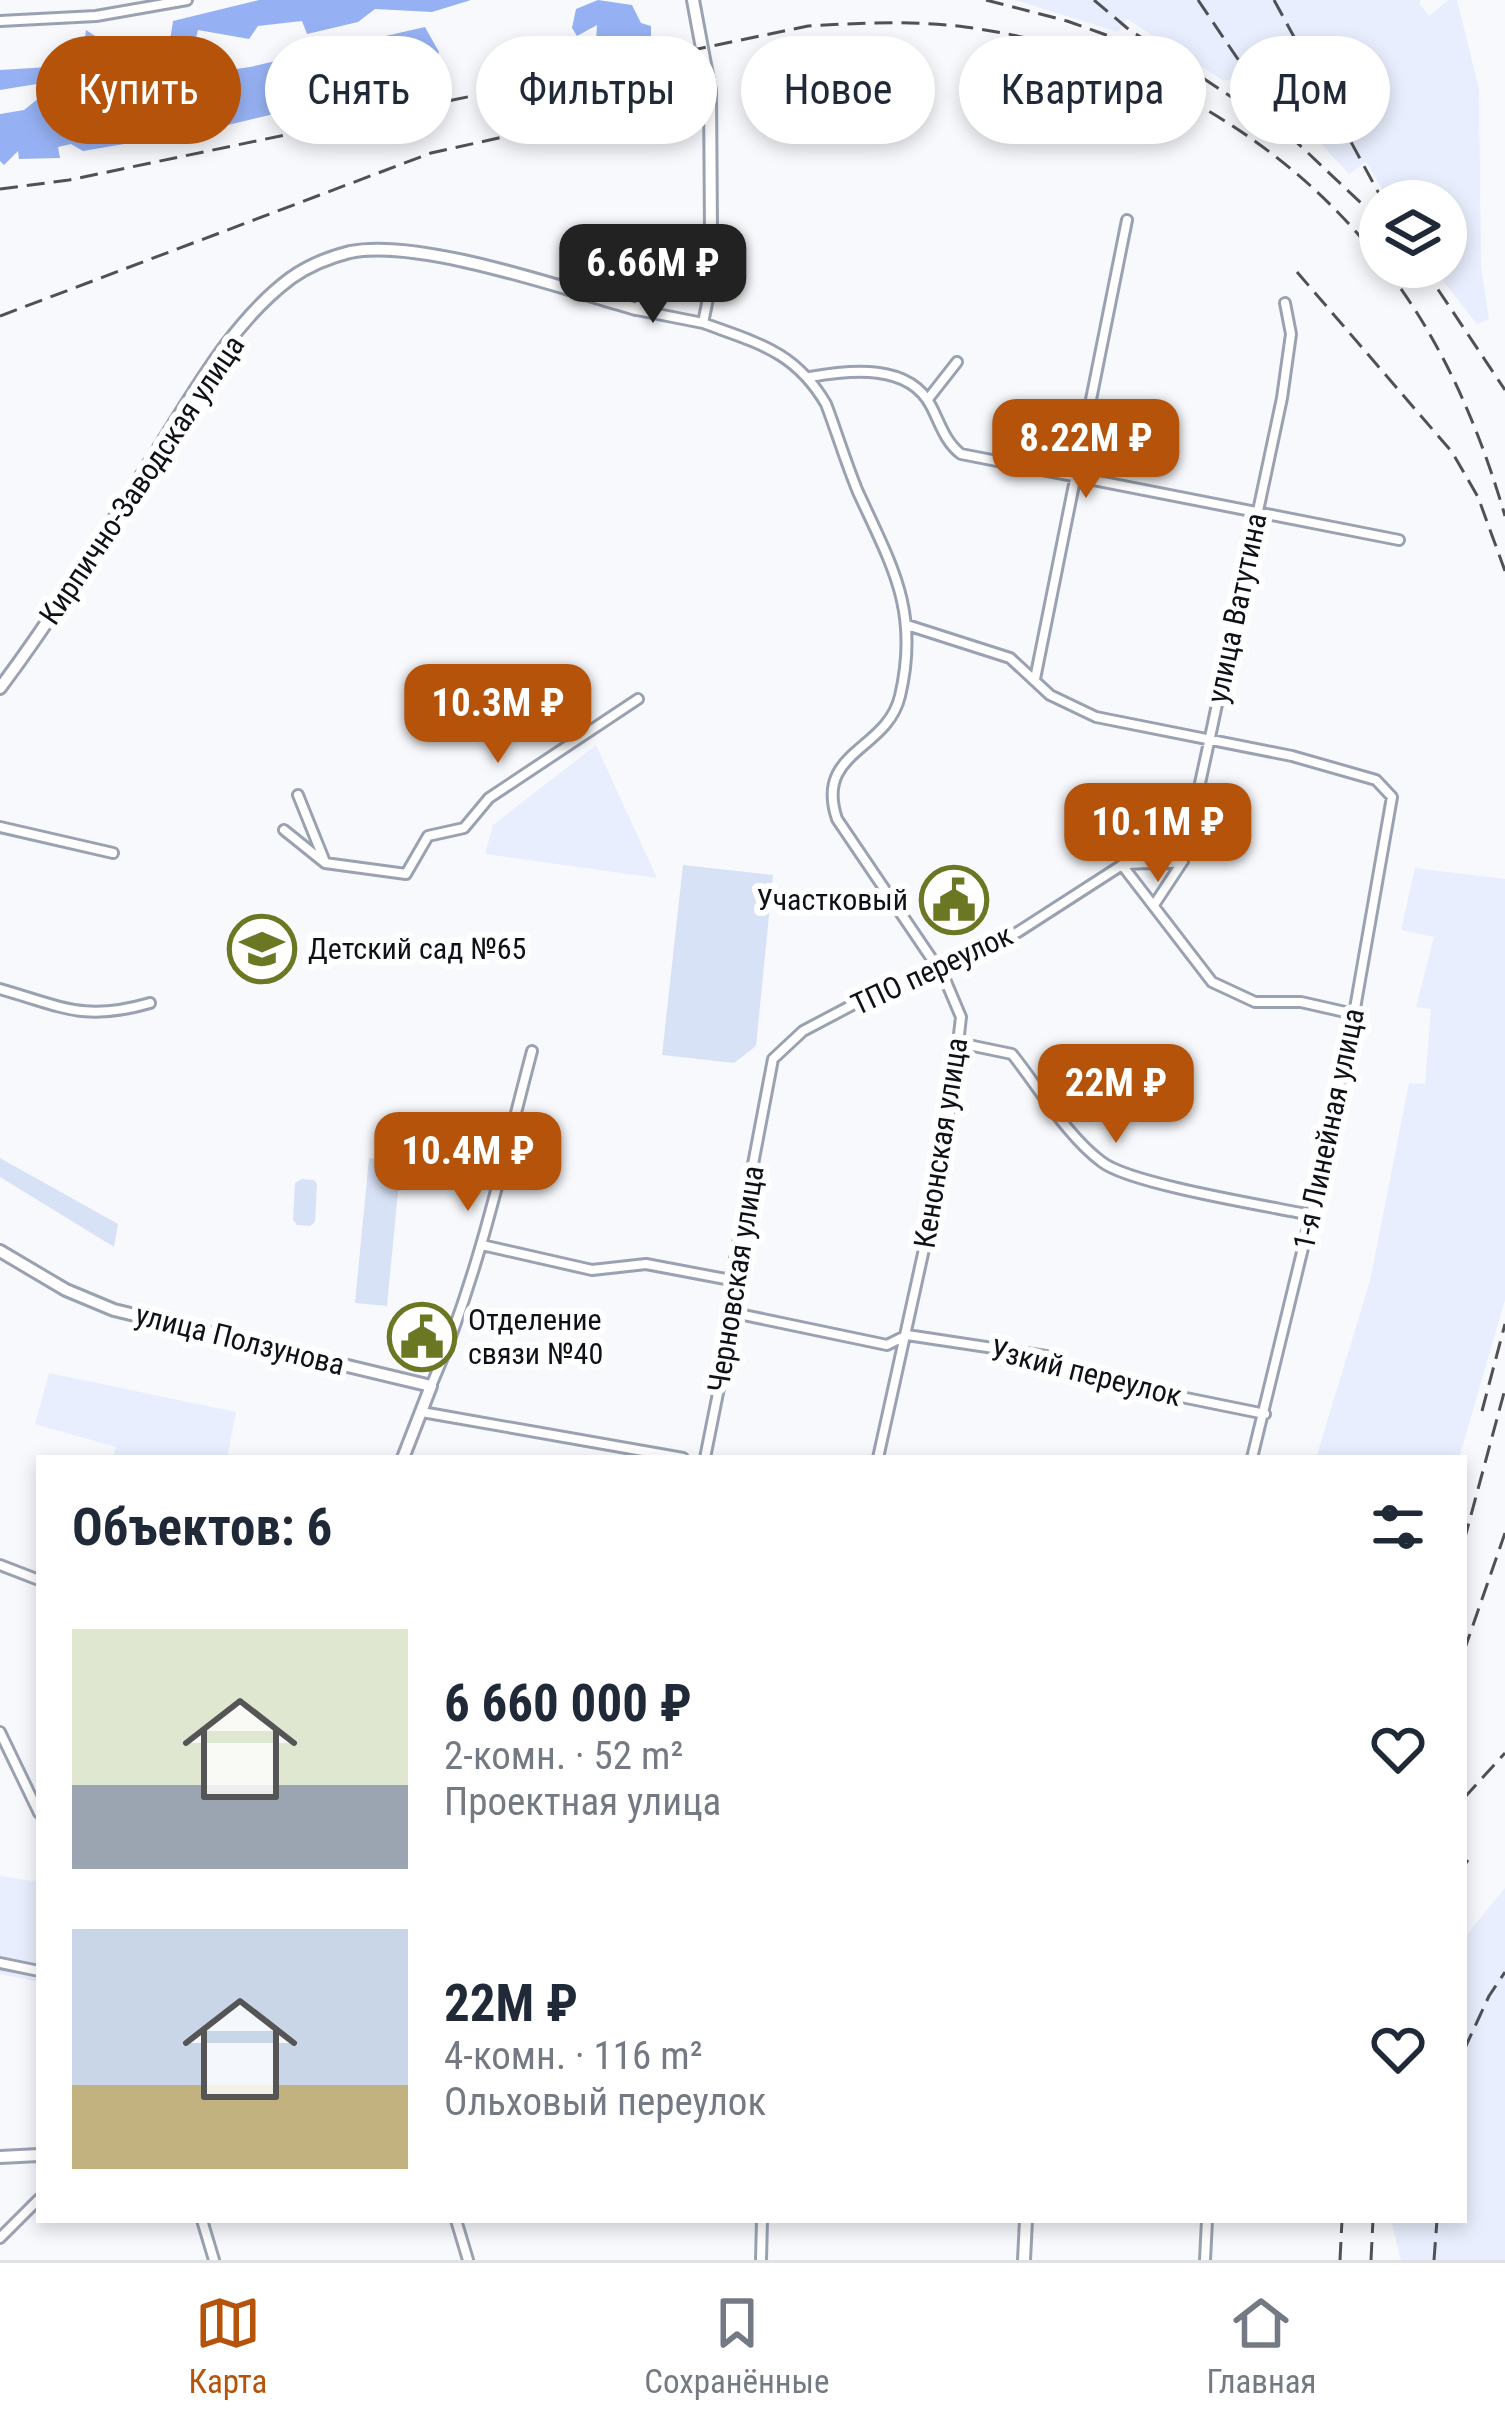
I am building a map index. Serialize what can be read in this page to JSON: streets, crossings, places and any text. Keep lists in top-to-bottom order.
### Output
{
  "streets": {
    "street": [
      "Кирпично-Заводская улица",
      "улица Ватутина",
      "ТПО переулок",
      "1-я Линейная улица",
      "Кенонская улица",
      "Черновская улица",
      "улица Ползунова",
      "Узкий переулок"
    ]
  },
  "crossings": [
    ["улица Ватутина", "1-я Линейная улица"],
    ["ТПО переулок", "Кенонская улица"],
    ["ТПО переулок", "Черновская улица"],
    ["1-я Линейная улица", "Узкий переулок"],
    ["Кенонская улица", "Узкий переулок"],
    ["Черновская улица", "Узкий переулок"]
  ],
  "places": {
    "public building": ["Участковый", "Отделение связи №40"],
    "school or university": ["Детский сад №65"]
  },
  "page": {
    "chip": [
      "Купить",
      "Снять",
      "Фильтры",
      "Новое",
      "Квартира",
      "Дом"
    ],
    "price": [
      "6.66M ₽",
      "8.22M ₽",
      "10.3M ₽",
      "10.1M ₽",
      "22M ₽",
      "10.4M ₽"
    ],
    "heading": "Объектов: 6",
    "list": [
      {
        "name": "6 660 000 ₽",
        "note": "2-комн. · 52 m² · Проектная улица"
      },
      {
        "name": "22M ₽",
        "note": "4-комн. · 116 m² · Ольховый переулок"
      }
    ],
    "tabs": ["Карта", "Сохранённые", "Главная"]
  }
}
